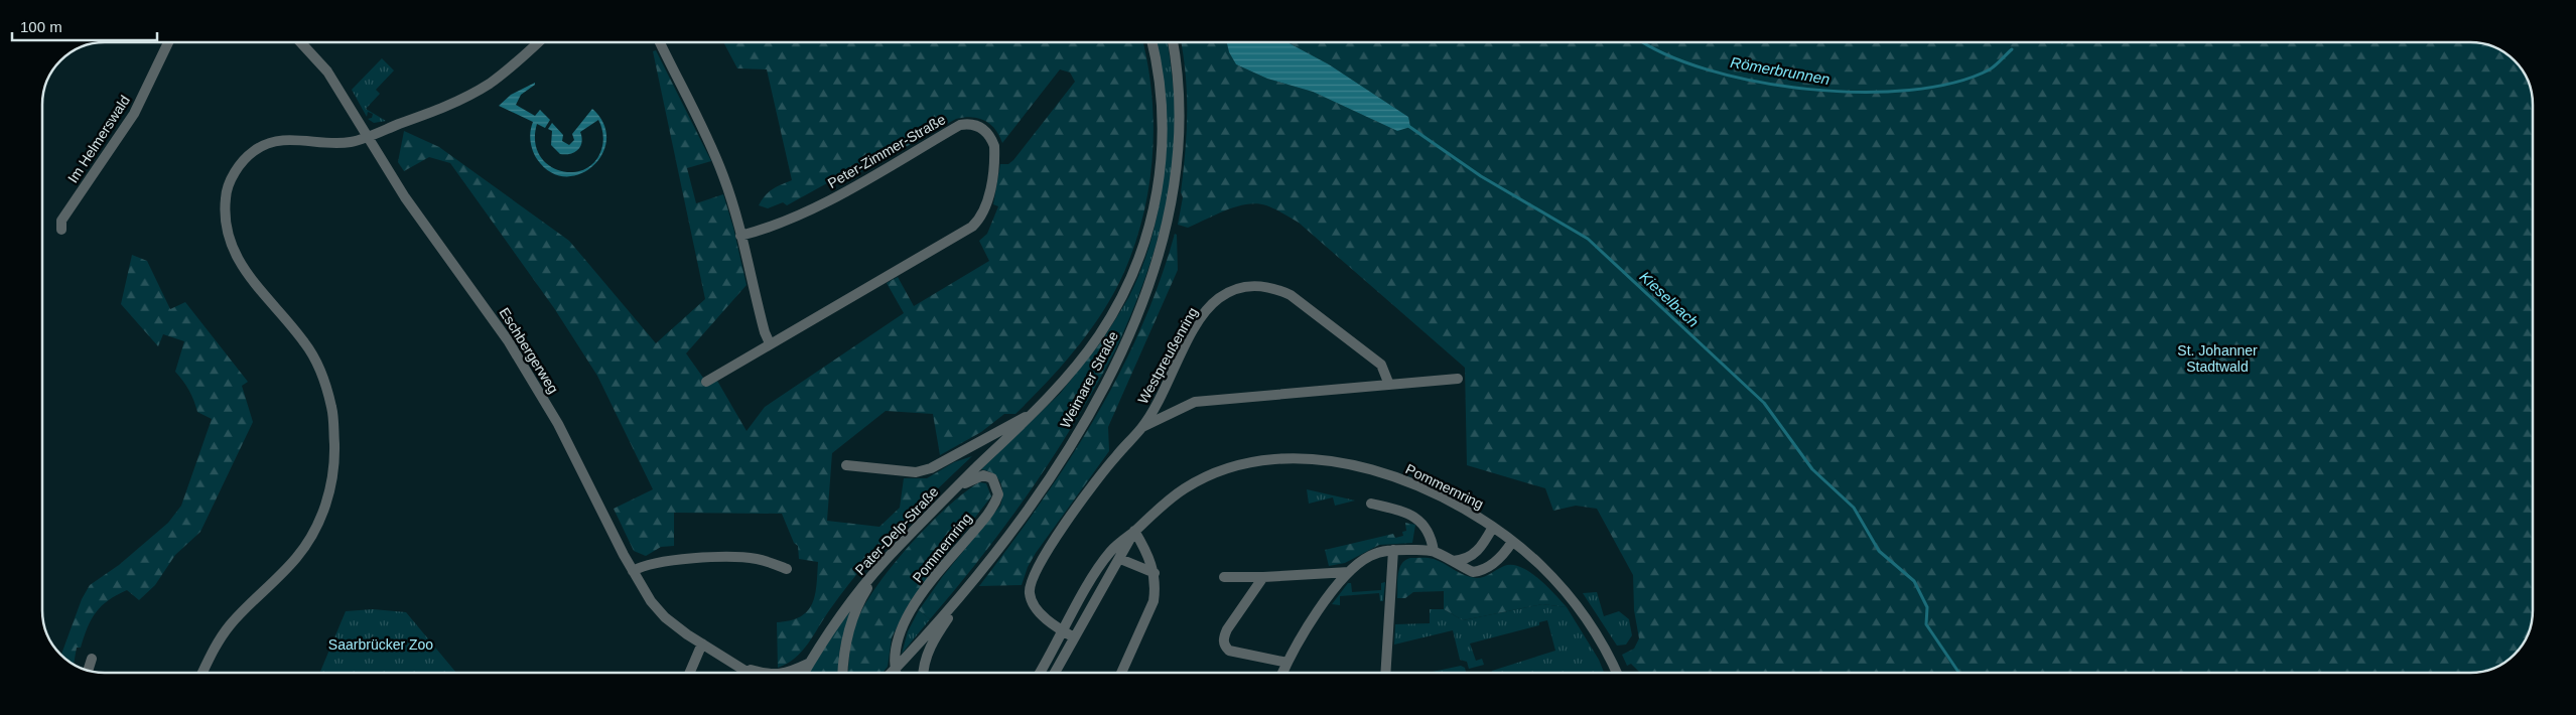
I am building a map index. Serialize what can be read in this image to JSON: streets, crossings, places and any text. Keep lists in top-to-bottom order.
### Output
{
  "streets": {
    "street": [
      "Im Helmerswald",
      "Peter-Zimmer-Straße",
      "Eschbergerweg",
      "Westpreußenring",
      "Weimarer Straße",
      "Pommernring",
      "Pater-Delp-Straße"
    ]
  },
  "crossings": [
    ["Eschbergerweg", "Pater-Delp-Straße"],
    ["Westpreußenring", "Pommernring"],
    ["Pommernring", "Pater-Delp-Straße"]
  ],
  "water": ["Römerbrunnen", "Kieselbach"],
  "parks": ["St. Johanner Stadtwald", "Saarbrücker Zoo"],
  "scale_bar": "100 m"
}
